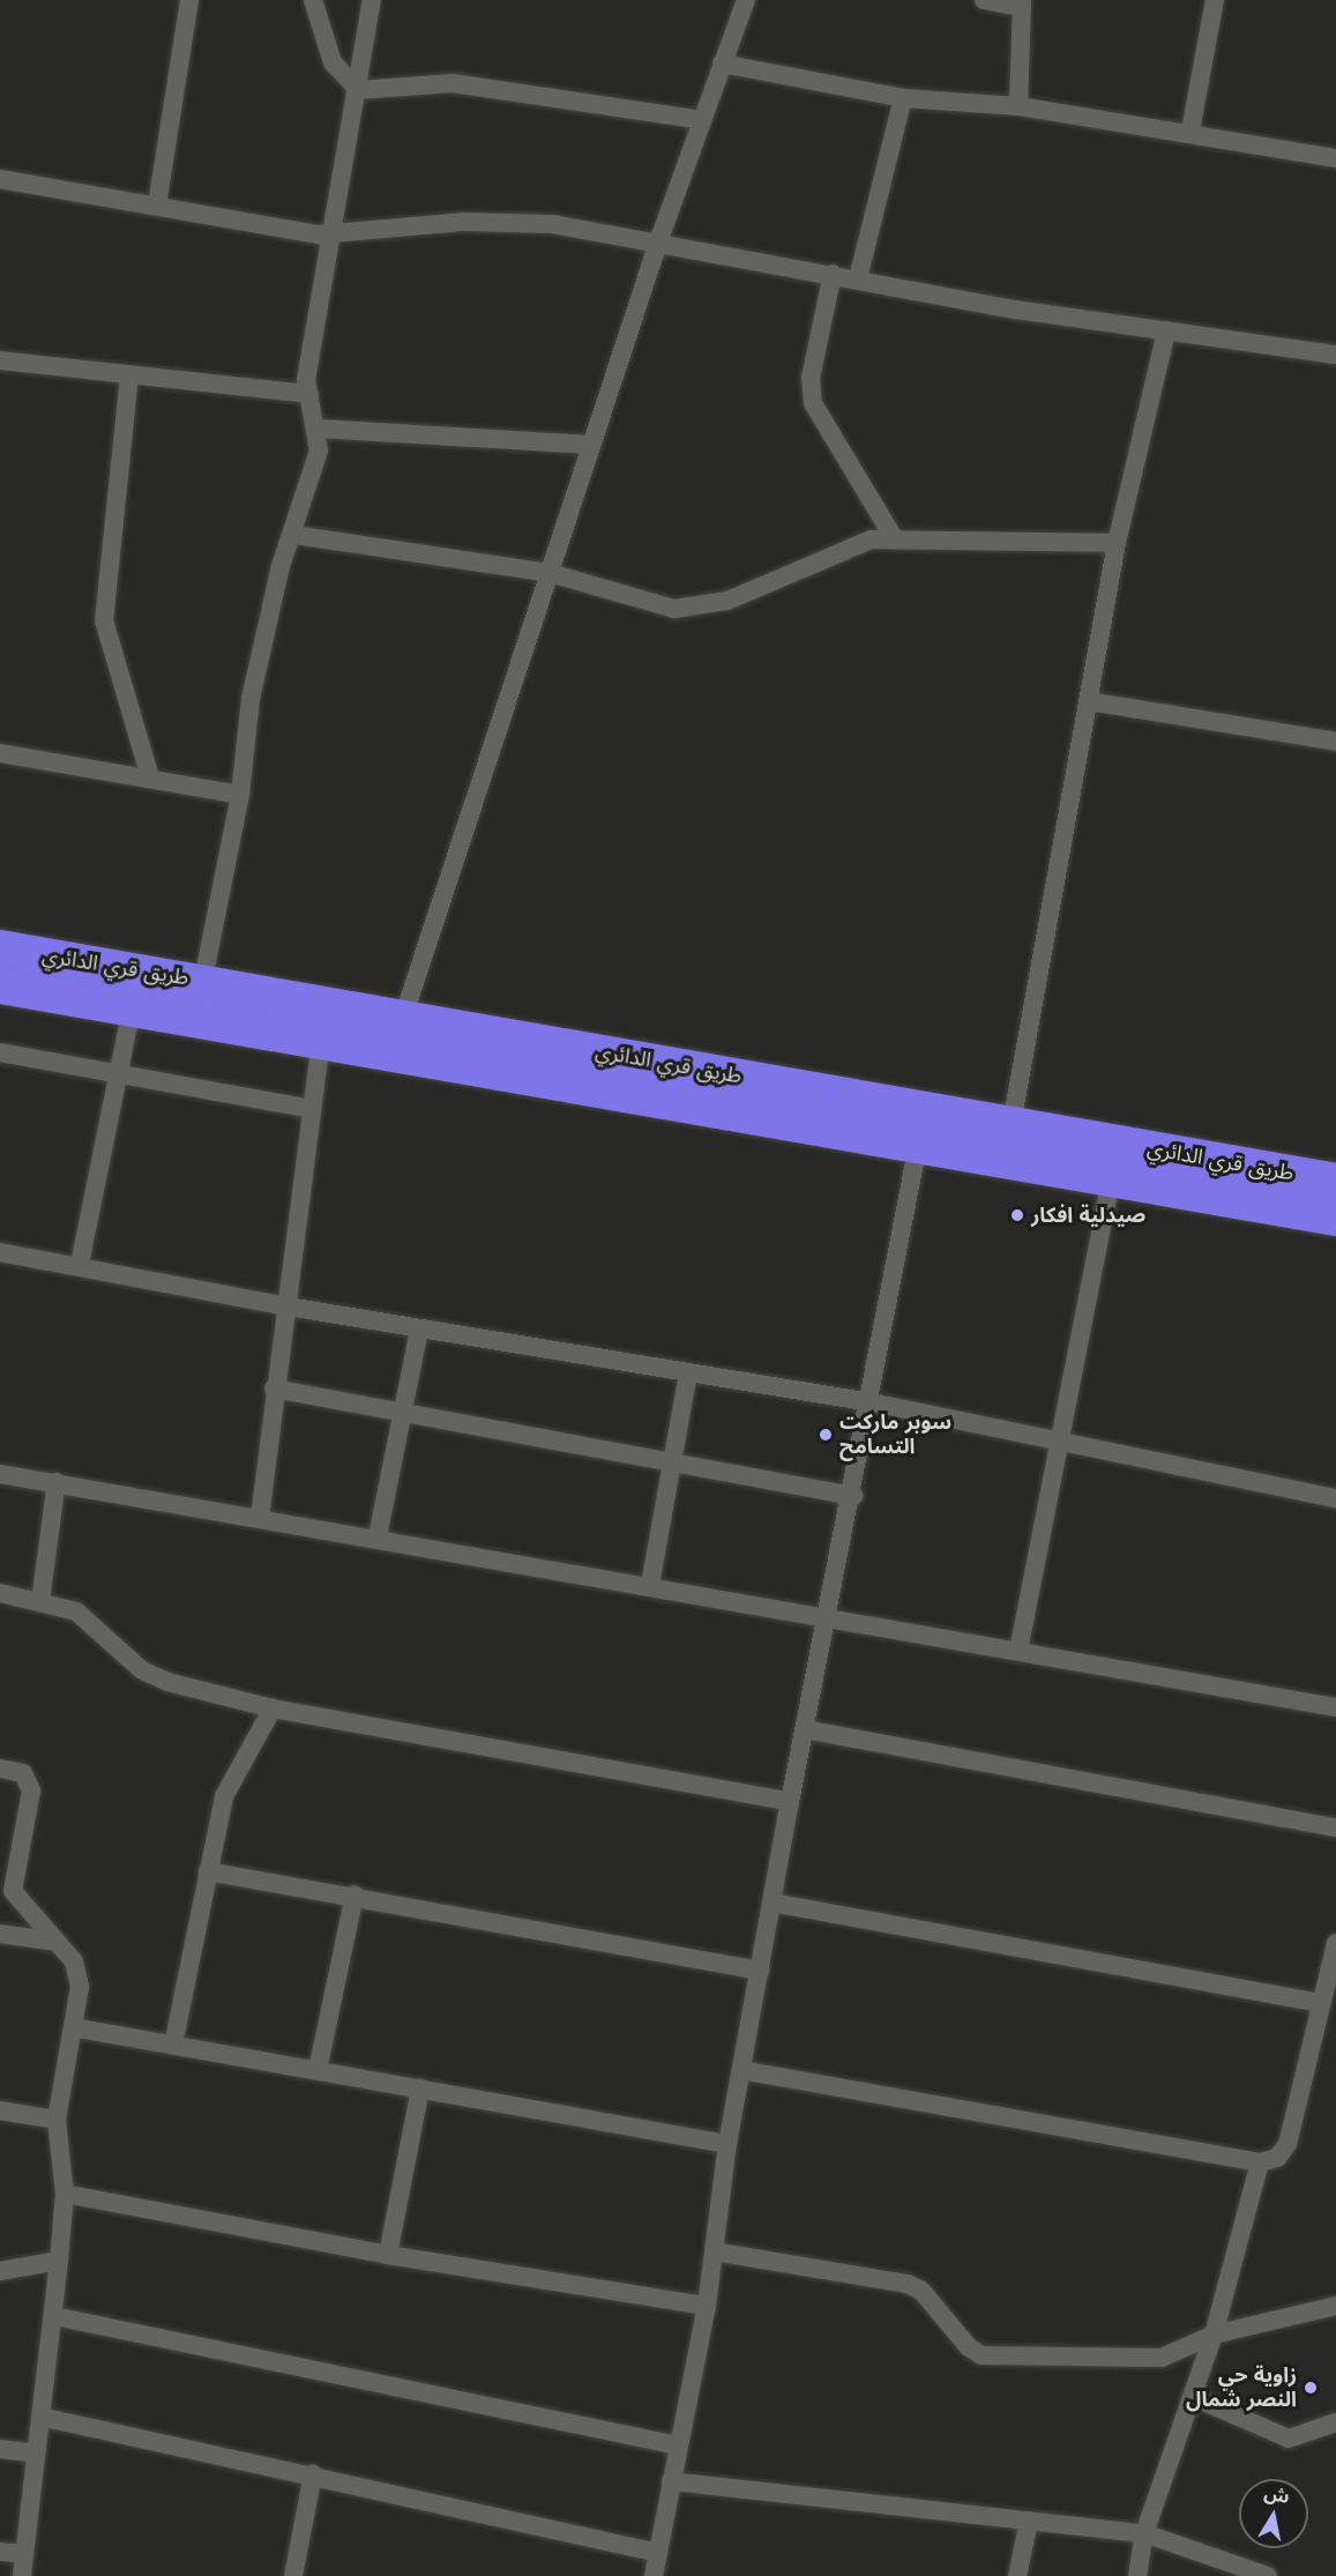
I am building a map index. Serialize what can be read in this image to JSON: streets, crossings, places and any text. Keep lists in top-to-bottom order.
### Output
{
  "streets": {
    "highway": ["طريق قري الدائري"]
  },
  "places": ["صيدلية افكار", "سوبر ماركت التسامح", "زاوية حي النصر شمال"],
  "north": "top"
}
